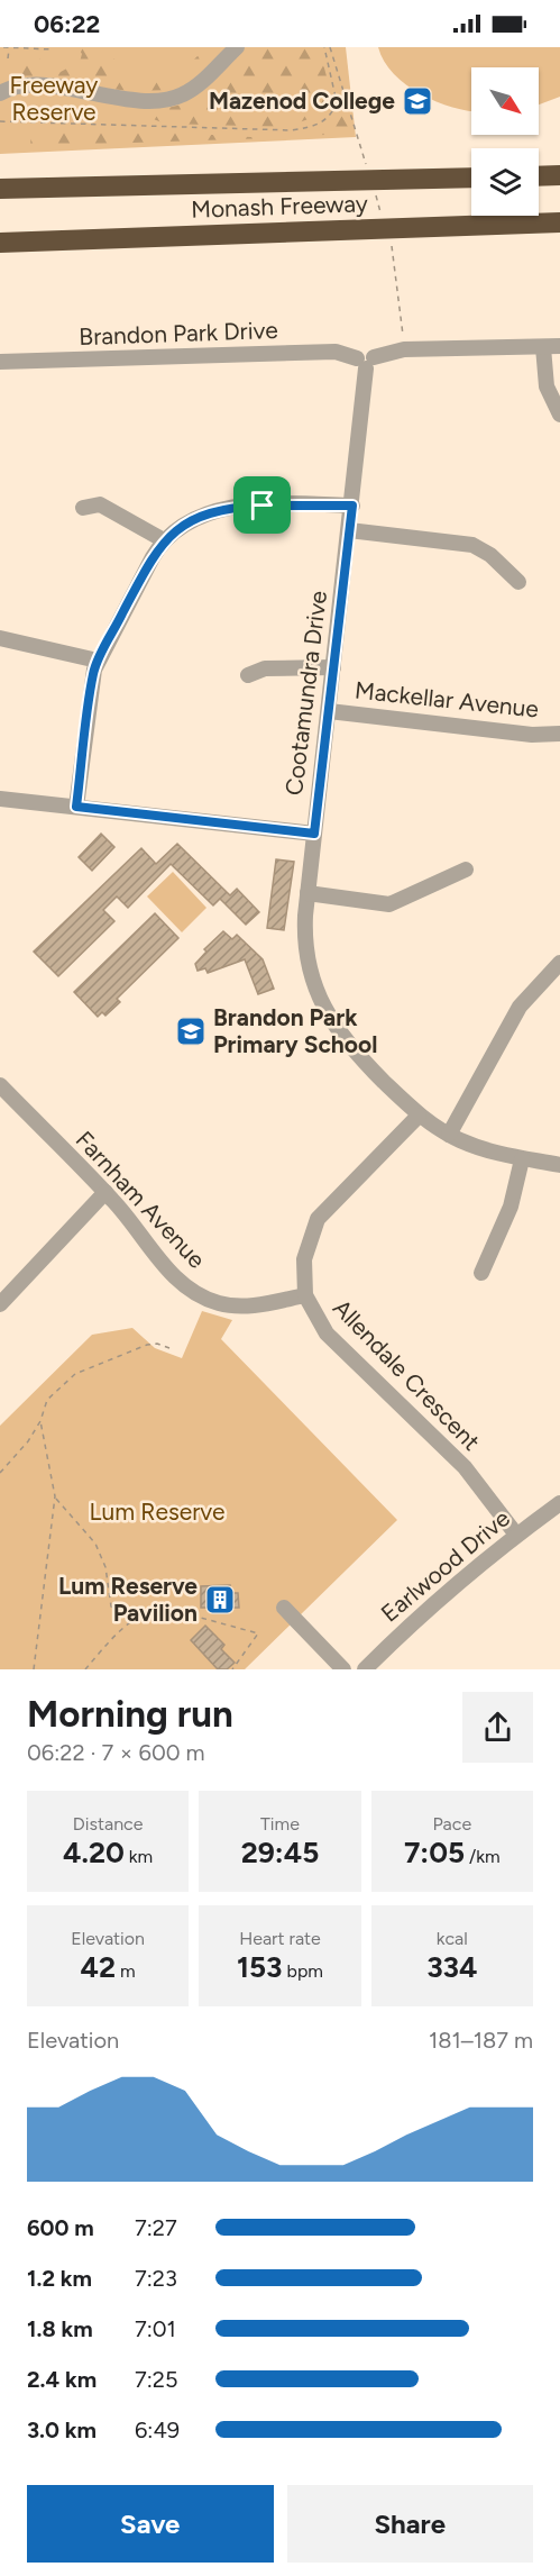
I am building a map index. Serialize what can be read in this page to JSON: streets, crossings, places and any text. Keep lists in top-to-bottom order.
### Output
{
  "streets": {
    "highway": ["Monash Freeway"],
    "street": [
      "Brandon Park Drive",
      "Cootamundra Drive",
      "Mackellar Avenue",
      "Farnham Avenue",
      "Allendale Crescent",
      "Earlwood Drive"
    ]
  },
  "crossings": [
    ["Brandon Park Drive", "Cootamundra Drive"],
    ["Cootamundra Drive", "Mackellar Avenue"],
    ["Cootamundra Drive", "Allendale Crescent"],
    ["Farnham Avenue", "Allendale Crescent"],
    ["Allendale Crescent", "Earlwood Drive"]
  ],
  "parks": ["Freeway Reserve", "Lum Reserve"],
  "places": {
    "school or university": ["Mazenod College", "Brandon Park Primary School"],
    "building": ["Lum Reserve Pavilion"]
  },
  "north": "bottom right",
  "page": {
    "status": "06:22",
    "heading": ["Morning run", "06:22 · 7 × 600 m"],
    "stats": [
      ["Distance", "4.20 km"],
      ["Time", "29:45"],
      ["Pace", "7:05 /km"],
      ["Elevation", "42 m"],
      ["Heart rate", "153 bpm"],
      ["kcal", "334"]
    ],
    "chart": ["Elevation", "181–187 m"],
    "list": [
      {
        "name": "600 m",
        "note": "7:27"
      },
      {
        "name": "1.2 km",
        "note": "7:23"
      },
      {
        "name": "1.8 km",
        "note": "7:01"
      },
      {
        "name": "2.4 km",
        "note": "7:25"
      },
      {
        "name": "3.0 km",
        "note": "6:49"
      }
    ],
    "buttons": ["Save", "Share"]
  }
}
